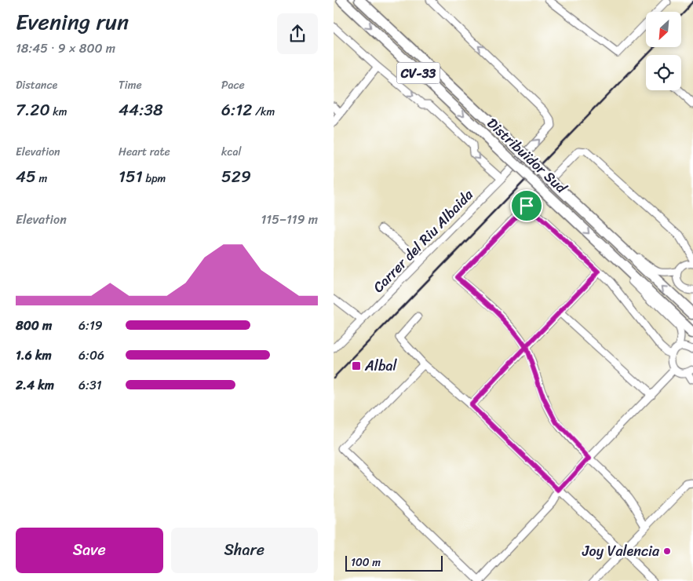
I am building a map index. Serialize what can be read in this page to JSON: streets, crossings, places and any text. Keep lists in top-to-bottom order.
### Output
{
  "streets": {
    "highway": ["CV-33", "Distribuïdor Sud"],
    "street": ["Carrer del Riu Albaida"]
  },
  "places": {
    "transit": ["Albal"],
    "other": ["Joy Valencia"]
  },
  "scale_bar": "100 m",
  "north": "bottom left",
  "page": {
    "heading": ["Evening run", "18:45 · 9 × 800 m"],
    "stats": [
      ["Distance", "7.20 km"],
      ["Time", "44:38"],
      ["Pace", "6:12 /km"],
      ["Elevation", "45 m"],
      ["Heart rate", "151 bpm"],
      ["kcal", "529"]
    ],
    "chart": ["Elevation", "115–119 m"],
    "list": [
      {
        "name": "800 m",
        "note": "6:19"
      },
      {
        "name": "1.6 km",
        "note": "6:06"
      },
      {
        "name": "2.4 km",
        "note": "6:31"
      }
    ],
    "buttons": ["Save", "Share"],
    "scale": "100 m"
  }
}
